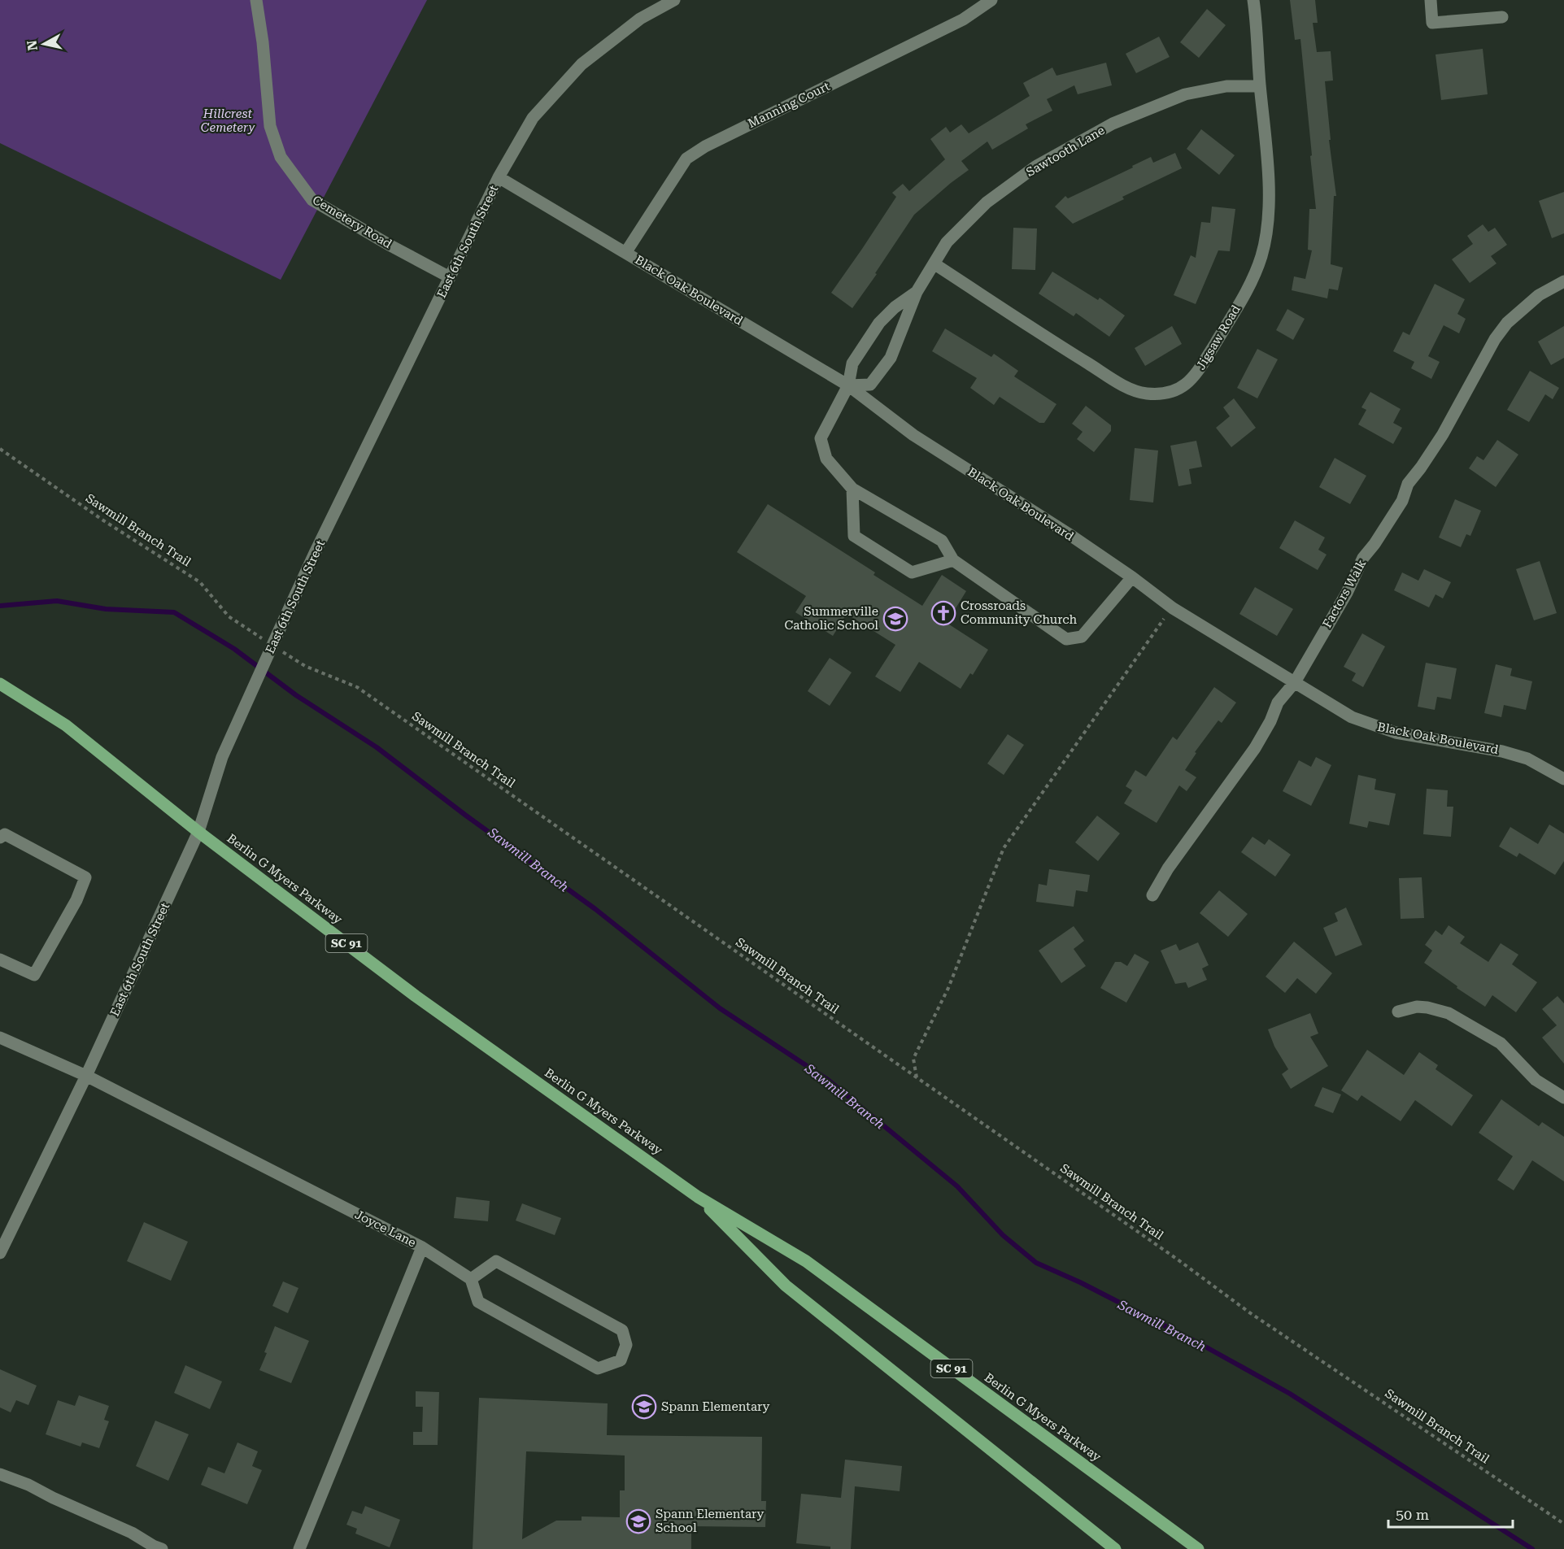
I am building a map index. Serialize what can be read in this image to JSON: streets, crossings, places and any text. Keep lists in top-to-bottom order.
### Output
{
  "streets": {
    "main road": ["Berlin G Myers Parkway", "SC 91"],
    "street": [
      "Manning Court",
      "Sawtooth Lane",
      "Cemetery Road",
      "East 6th South Street",
      "Black Oak Boulevard",
      "Jigsaw Road",
      "Factors Walk",
      "Joyce Lane"
    ],
    "path": ["Sawmill Branch Trail"]
  },
  "crossings": [
    ["Manning Court", "Black Oak Boulevard"],
    ["Sawtooth Lane", "Black Oak Boulevard"],
    ["Sawtooth Lane", "Jigsaw Road"],
    ["Cemetery Road", "East 6th South Street"],
    ["East 6th South Street", "Black Oak Boulevard"],
    ["East 6th South Street", "Berlin G Myers Parkway"],
    ["East 6th South Street", "Joyce Lane"],
    ["Black Oak Boulevard", "Factors Walk"]
  ],
  "water": ["Sawmill Branch"],
  "parks": ["Hillcrest Cemetery"],
  "places": {
    "church": ["Crossroads Community Church"],
    "school or university": ["Summerville Catholic School", "Spann Elementary", "Spann Elementary School"]
  },
  "scale_bar": "50 m",
  "north": "left"
}
